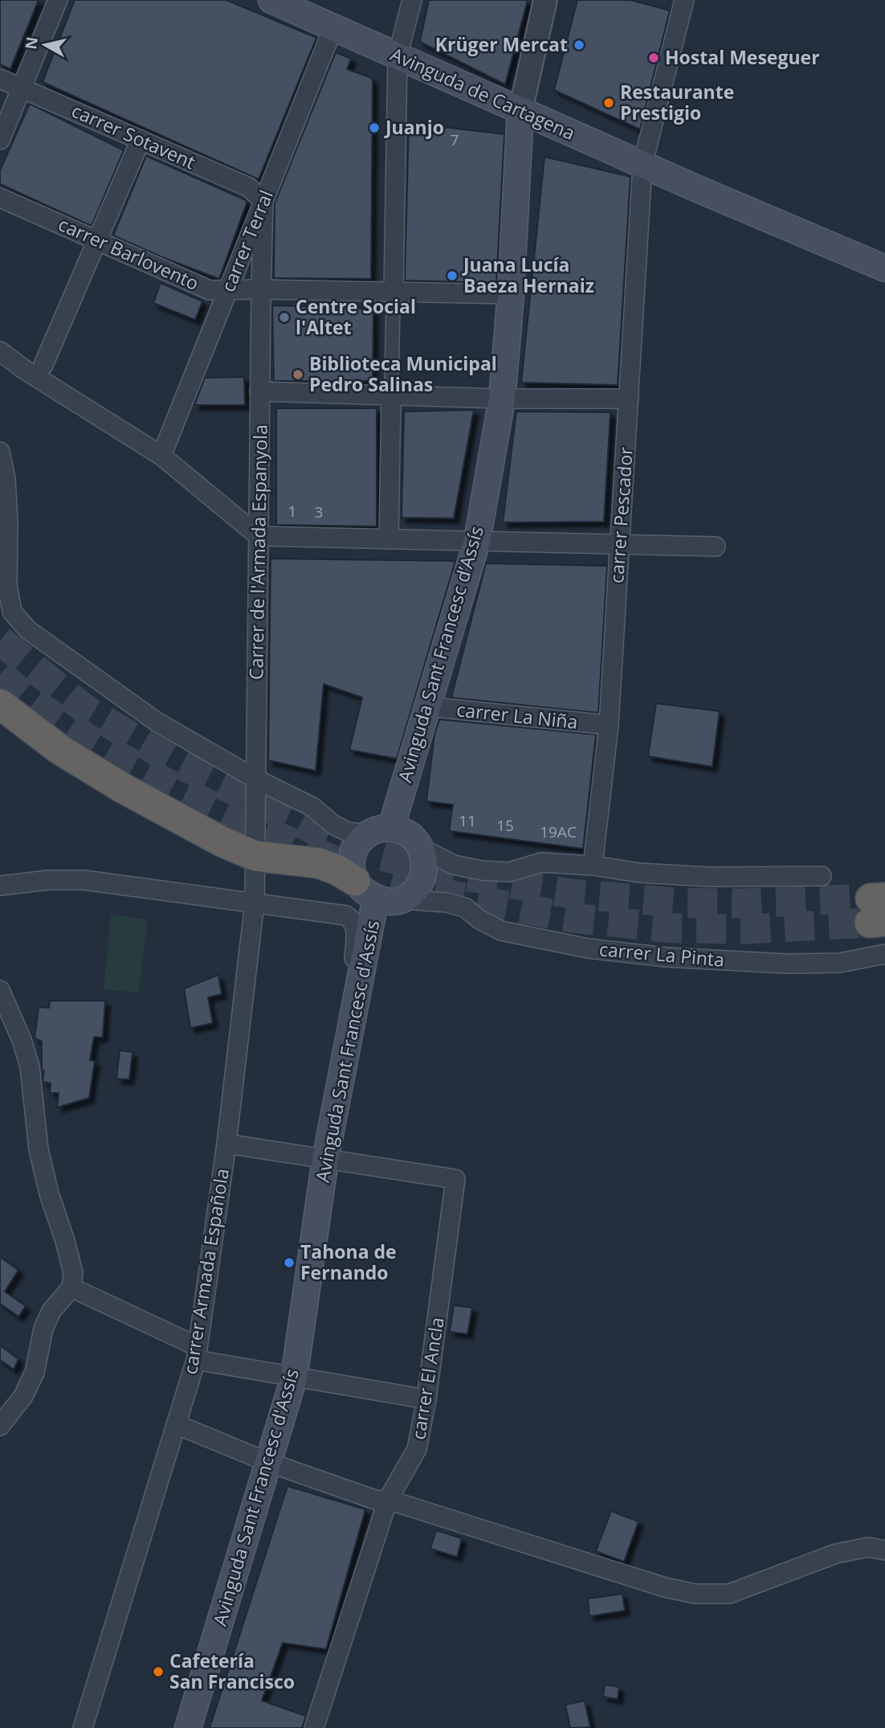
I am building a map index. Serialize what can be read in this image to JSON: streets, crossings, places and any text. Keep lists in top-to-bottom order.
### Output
{
  "streets": {
    "main road": ["Avinguda de Cartagena", "Avinguda Sant Francesc d’Assís", "Avinguda Sant Francesc d'Assís"],
    "street": [
      "carrer Sotavent",
      "carrer Terral",
      "carrer Barlovento",
      "carrer Pescador",
      "Carrer de l'Armada Espanyola",
      "carrer La Niña",
      "carrer La Pinta",
      "carrer Armada Española",
      "carrer El Ancla"
    ]
  },
  "crossings": [
    ["Avinguda de Cartagena", "carrer Terral"],
    ["Avinguda de Cartagena", "carrer Pescador"],
    ["Avinguda de Cartagena", "Avinguda Sant Francesc d’Assís"],
    ["carrer Sotavent", "carrer Terral"],
    ["carrer Sotavent", "Carrer de l'Armada Espanyola"],
    ["carrer Terral", "carrer Barlovento"],
    ["carrer Terral", "Carrer de l'Armada Espanyola"],
    ["carrer Barlovento", "Carrer de l'Armada Espanyola"],
    ["carrer Barlovento", "Avinguda Sant Francesc d’Assís"],
    ["carrer Pescador", "carrer La Niña"],
    ["Carrer de l'Armada Espanyola", "carrer Armada Española"],
    ["Avinguda Sant Francesc d’Assís", "carrer La Niña"],
    ["Avinguda Sant Francesc d’Assís", "carrer La Pinta"],
    ["Avinguda Sant Francesc d’Assís", "Avinguda Sant Francesc d'Assís"],
    ["carrer La Pinta", "Avinguda Sant Francesc d'Assís"],
    ["Avinguda Sant Francesc d'Assís", "carrer El Ancla"]
  ],
  "places": [
    "Krüger Mercat",
    "Hostal Meseguer",
    "Restaurante Prestigio",
    "Juanjo",
    "Juana Lucía Baeza Hernaiz",
    "Centre Social l'Altet",
    "Biblioteca Municipal Pedro Salinas",
    "Tahona de Fernando",
    "Cafetería San Francisco"
  ],
  "house_numbers": [
    "7",
    "1",
    "3",
    "11",
    "15",
    "19AC"
  ],
  "north": "left"
}
